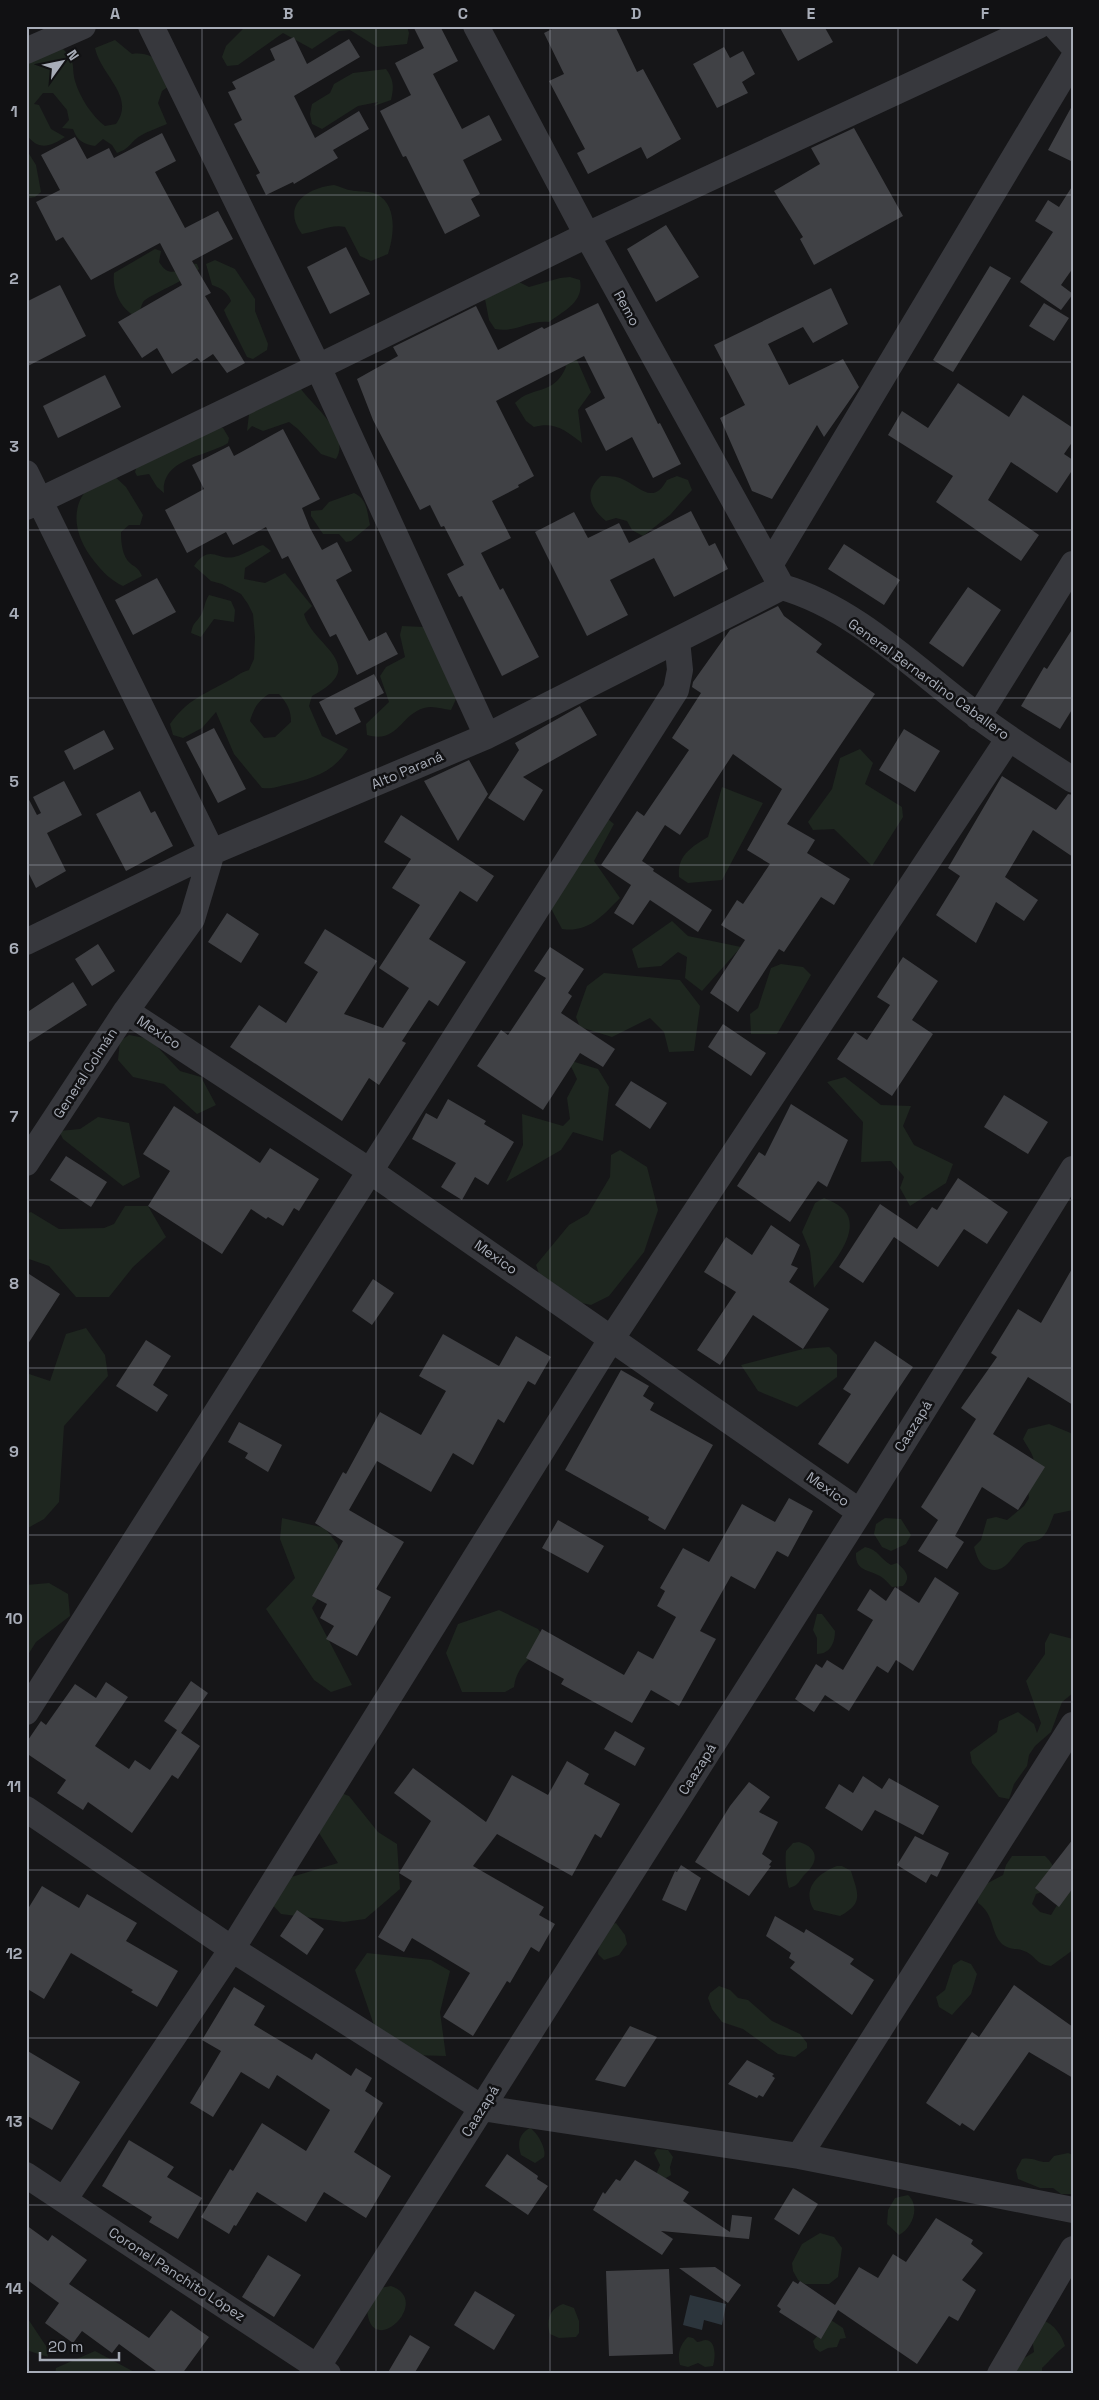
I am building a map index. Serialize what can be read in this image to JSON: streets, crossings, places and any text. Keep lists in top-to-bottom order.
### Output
{
  "streets": {
    "street": [
      "Remo",
      "General Bernardino Caballero",
      "Alto Paraná",
      "Mexico",
      "General Colmán",
      "Caazapá",
      "Coronel Panchito López"
    ]
  },
  "crossings": [
    ["Remo", "General Bernardino Caballero"],
    ["Remo", "Alto Paraná"],
    ["General Bernardino Caballero", "Alto Paraná"],
    ["Alto Paraná", "General Colmán"],
    ["Mexico", "General Colmán"],
    ["Mexico", "Caazapá"],
    ["Caazapá", "Coronel Panchito López"]
  ],
  "scale_bar": "20 m",
  "north": "top right",
  "grid": {
    "columns": [
      "A",
      "B",
      "C",
      "D",
      "E",
      "F"
    ],
    "rows": [
      "1",
      "2",
      "3",
      "4",
      "5",
      "6",
      "7",
      "8",
      "9",
      "10",
      "11",
      "12",
      "13",
      "14"
    ]
  }
}
